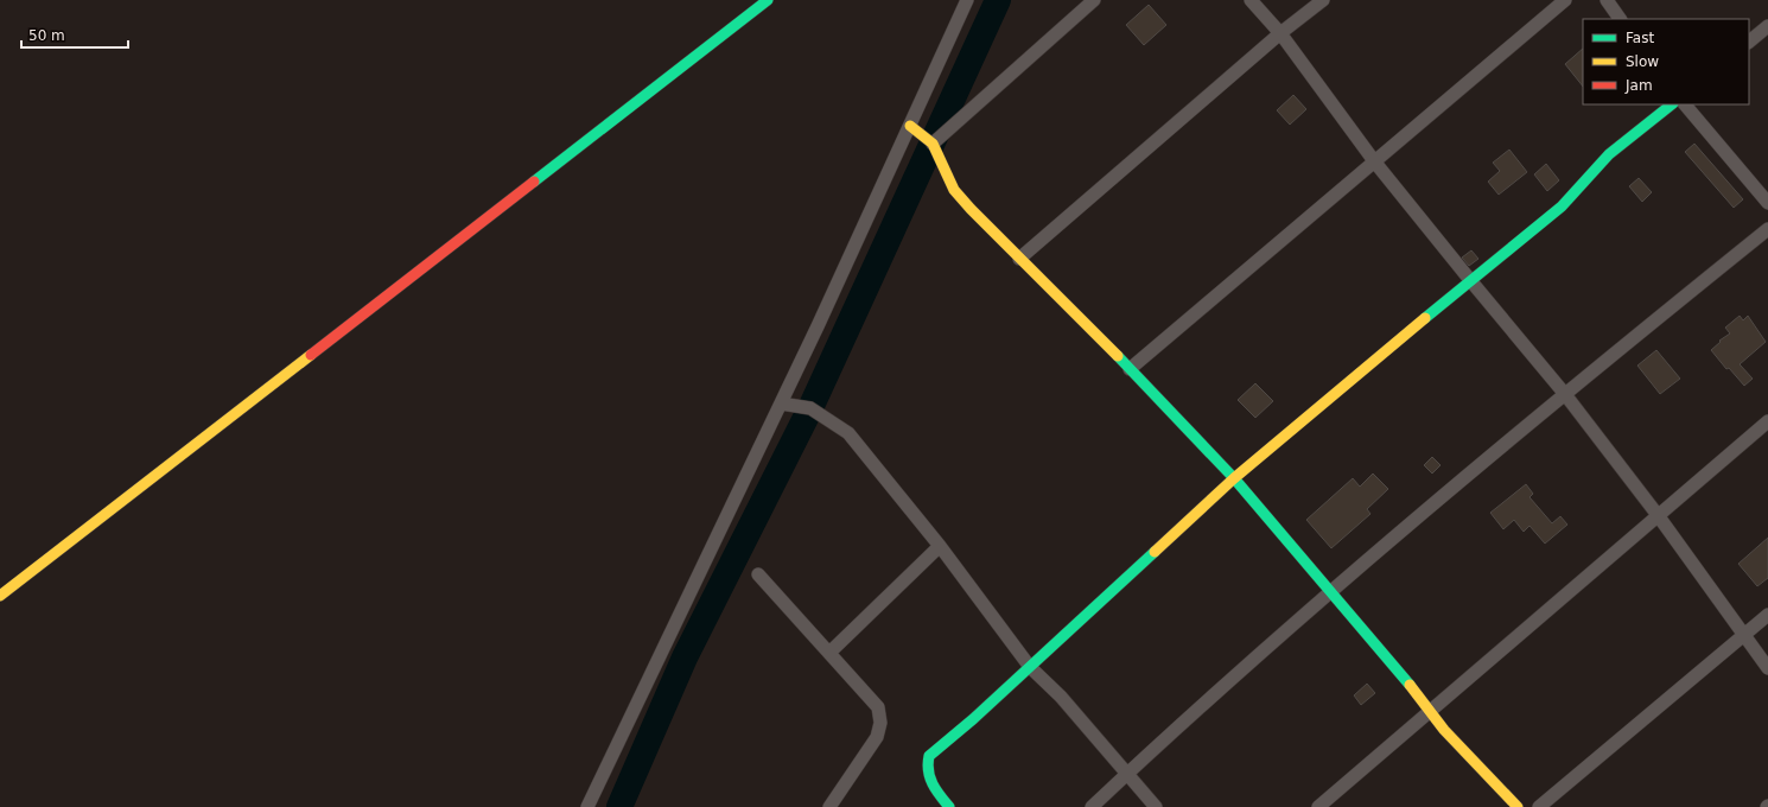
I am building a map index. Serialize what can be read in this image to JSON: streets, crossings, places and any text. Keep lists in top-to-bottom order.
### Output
{
  "legend": ["Fast", "Slow", "Jam"],
  "scale_bar": "50 m"
}
